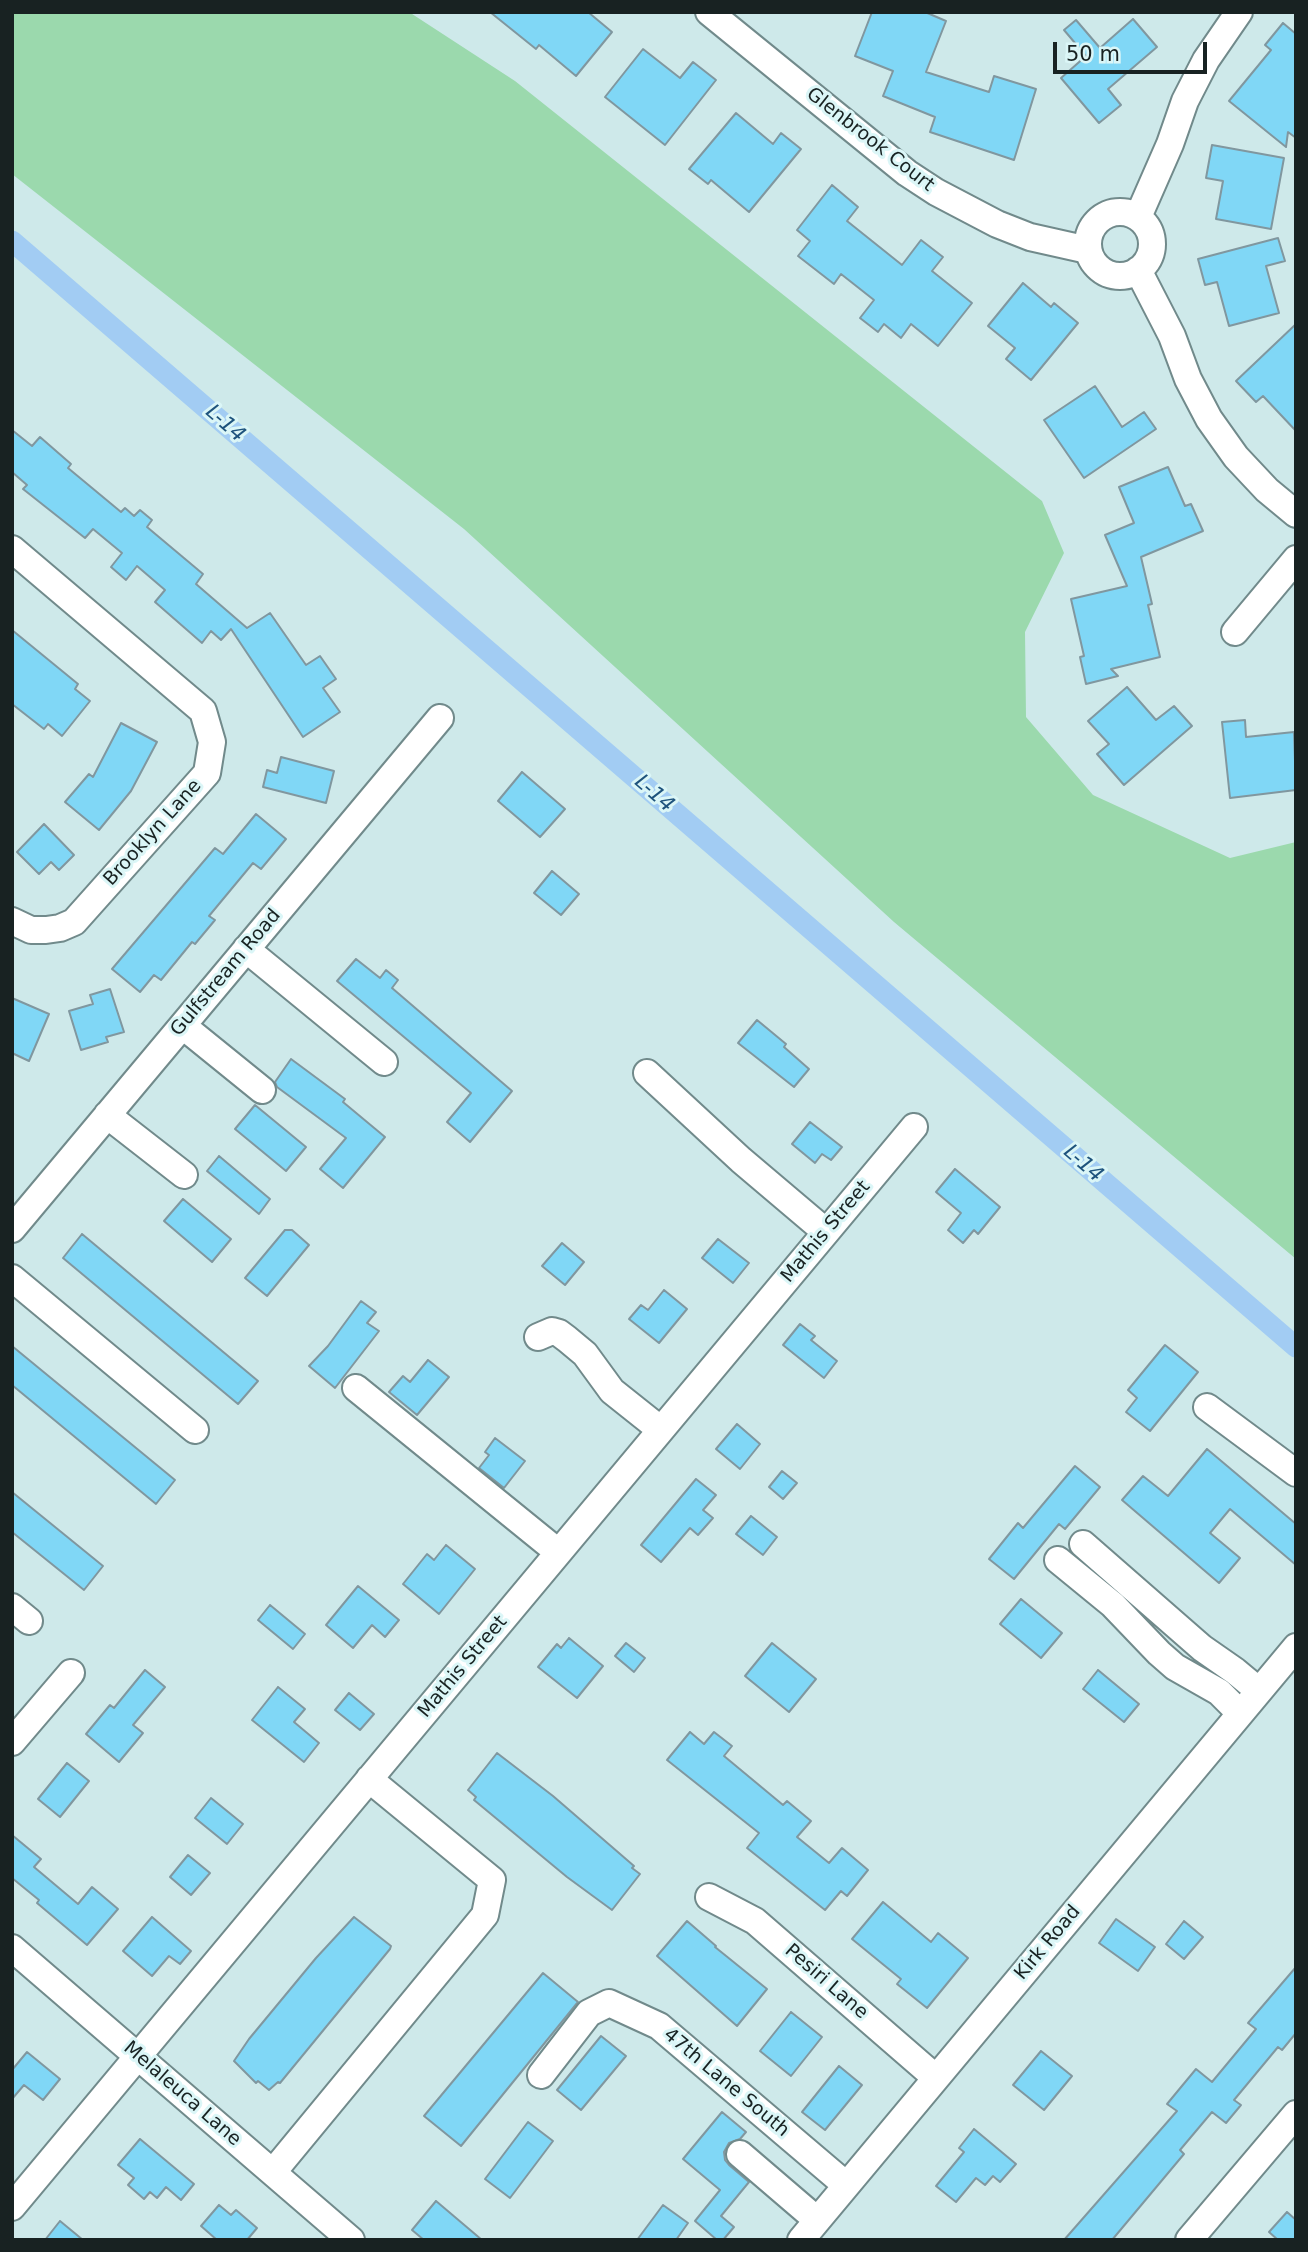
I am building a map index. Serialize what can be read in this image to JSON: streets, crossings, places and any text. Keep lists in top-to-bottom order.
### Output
{
  "streets": {
    "street": [
      "Glenbrook Court",
      "Brooklyn Lane",
      "Gulfstream Road",
      "Mathis Street",
      "Kirk Road",
      "Pesiri Lane",
      "47th Lane South",
      "Melaleuca Lane"
    ]
  },
  "crossings": [
    ["Mathis Street", "Melaleuca Lane"],
    ["Kirk Road", "Pesiri Lane"],
    ["Kirk Road", "47th Lane South"]
  ],
  "water": ["L-14"],
  "scale_bar": "50 m"
}
